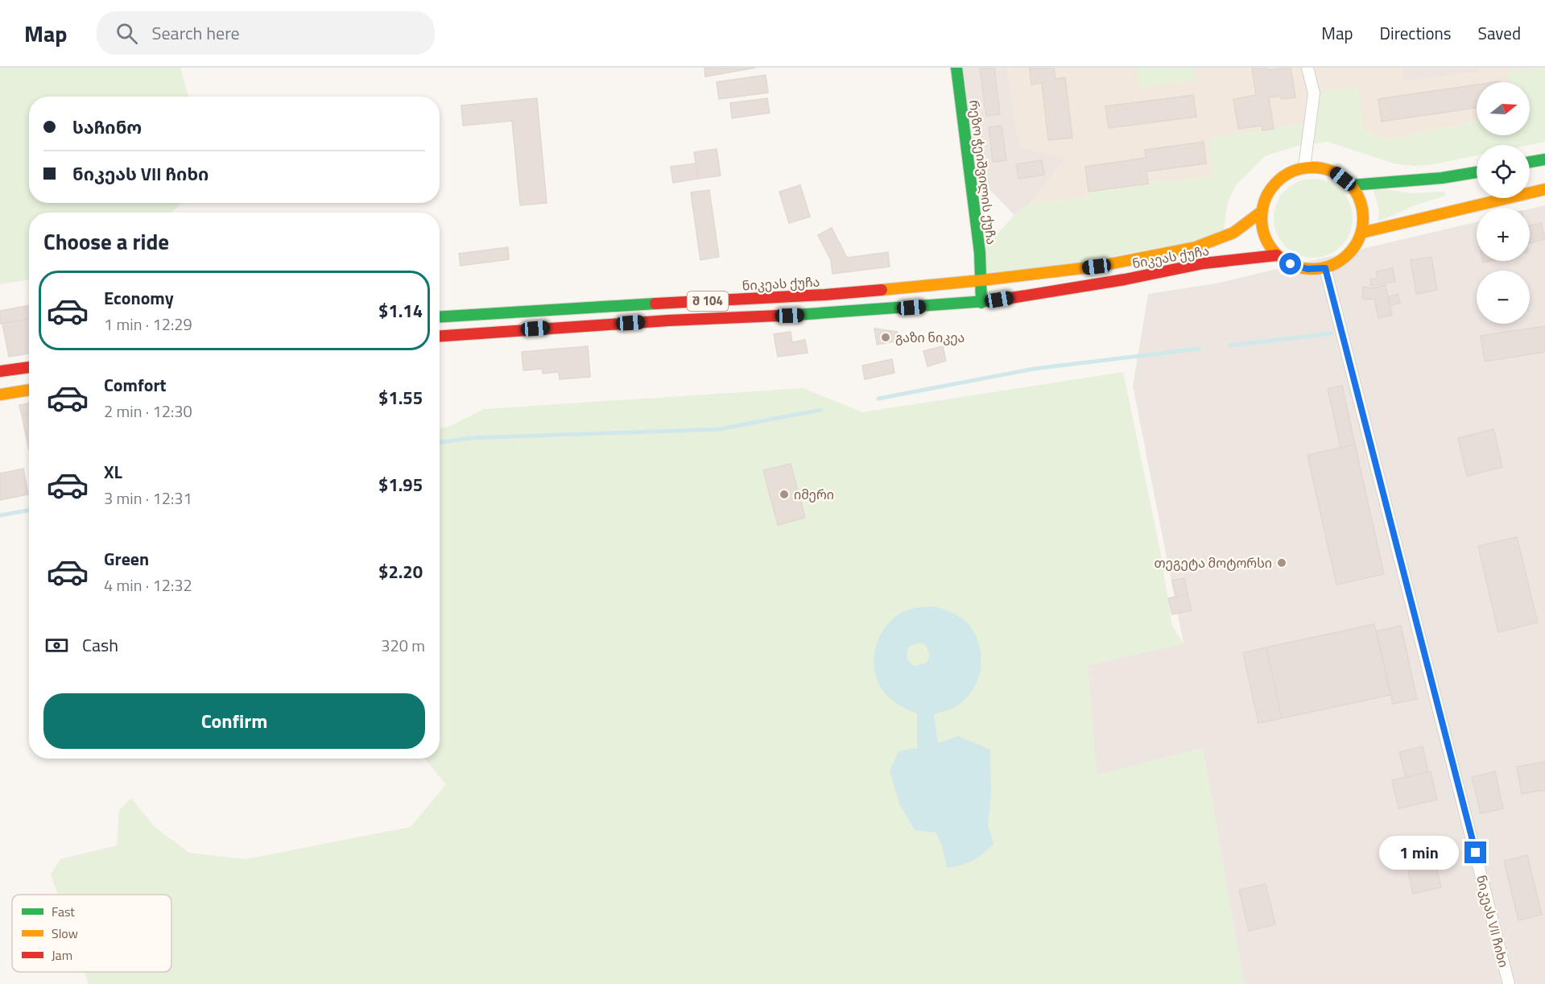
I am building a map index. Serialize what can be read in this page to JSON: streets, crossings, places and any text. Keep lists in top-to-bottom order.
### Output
{
  "streets": {
    "main road": ["რეზო ჭეიშვილის ქუჩა", "ნიკეას ქუჩა", "შ 104"],
    "street": ["ნიკეას VII ჩიხი"]
  },
  "crossings": [
    ["რეზო ჭეიშვილის ქუჩა", "ნიკეას ქუჩა"],
    ["ნიკეას ქუჩა", "ნიკეას VII ჩიხი"]
  ],
  "places": ["გაზი ნიკეა", "იმერი", "თეგეტა მოტორსი"],
  "legend": ["Fast", "Slow", "Jam"],
  "north": "right",
  "page": {
    "header": "Map",
    "search": "Search here",
    "nav": ["Map", "Directions", "Saved"],
    "map_buttons": ["+", "−"],
    "banner": ["საჩინო", "ნიკეას VII ჩიხი"],
    "heading": "Choose a ride",
    "list": [
      {
        "name": "Economy",
        "note": "1 min · 12:29",
        "value": "$1.14"
      },
      {
        "name": "Comfort",
        "note": "2 min · 12:30",
        "value": "$1.55"
      },
      {
        "name": "XL",
        "note": "3 min · 12:31",
        "value": "$1.95"
      },
      {
        "name": "Green",
        "note": "4 min · 12:32",
        "value": "$2.20"
      }
    ],
    "pay": ["Cash", "320 m"],
    "buttons": "Confirm",
    "bubble": "1 min"
  }
}
